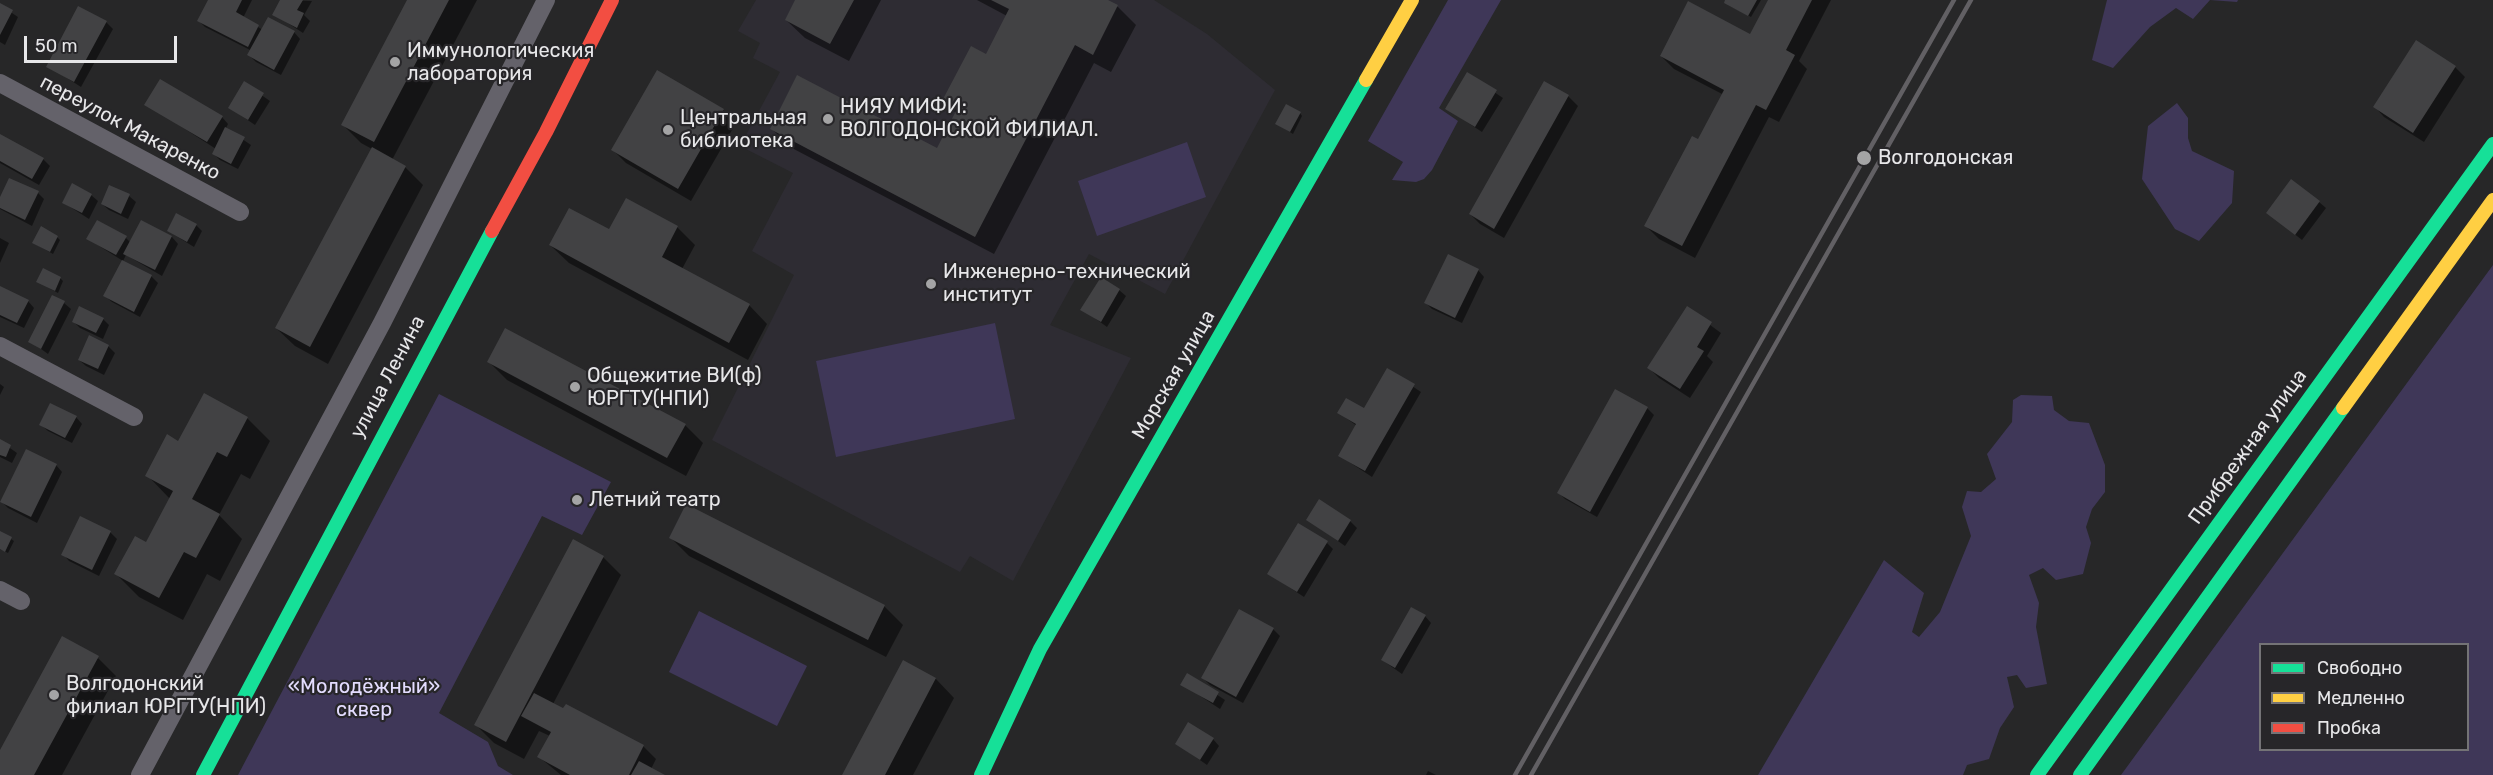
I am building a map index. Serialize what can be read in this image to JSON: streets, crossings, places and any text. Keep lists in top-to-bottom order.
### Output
{
  "streets": {
    "main road": ["Морская улица", "улица Ленина", "Прибрежная улица"],
    "street": ["переулок Макаренко"]
  },
  "parks": ["«Молодёжный» сквер"],
  "places": [
    "Иммунологическия лаборатория",
    "НИЯУ МИФИ: ВОЛГОДОНСКОЙ ФИЛИАЛ.",
    "Центральная библиотека",
    "Волгодонская",
    "Инженерно-технический институт",
    "Общежитие ВИ(ф) ЮРГТУ(НПИ)",
    "Летний театр",
    "Волгодонский филиал ЮРГТУ(НПИ)"
  ],
  "legend": ["Свободно", "Медленно", "Пробка"],
  "scale_bar": "50 m"
}
